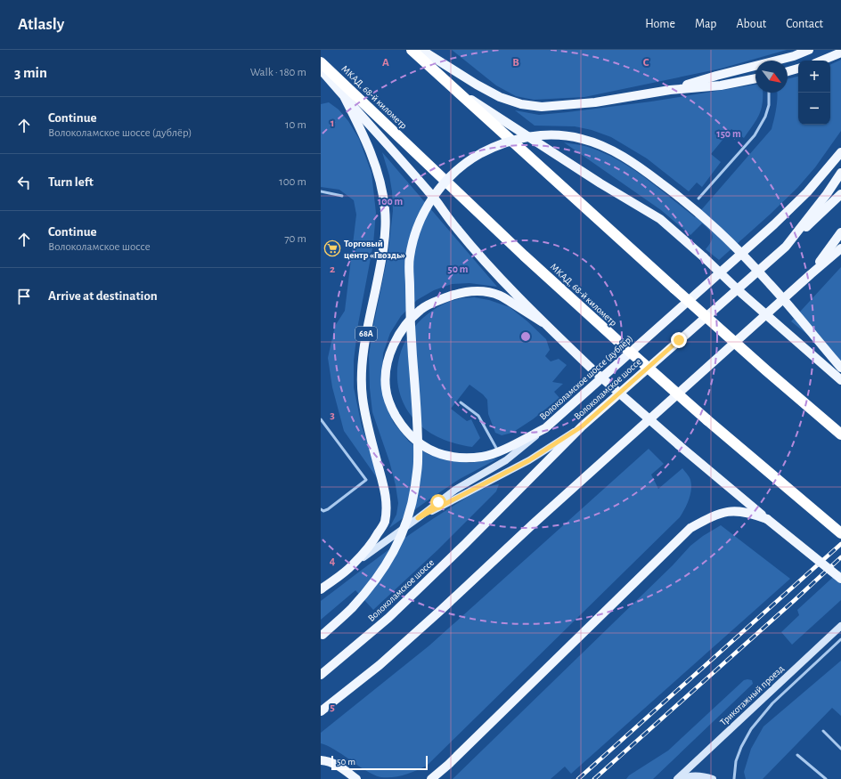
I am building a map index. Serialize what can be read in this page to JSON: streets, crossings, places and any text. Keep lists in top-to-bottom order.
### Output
{
  "streets": {
    "highway": ["МКАД, 68-й километр"],
    "main road": [
      "68A",
      "Волоколамское шоссе (дублёр)",
      "Волоколамское шоссе",
      "Трикотажный проезд"
    ]
  },
  "crossings": [
    ["68A", "Волоколамское шоссе (дублёр)"]
  ],
  "places": {
    "supermarket": ["Торговый центр «Гвоздь»"]
  },
  "scale_bar": "50 m",
  "north": "bottom right",
  "page": {
    "header": "Atlasly",
    "nav": [
      "Home",
      "Map",
      "About",
      "Contact"
    ],
    "heading": ["3 min", "Walk · 180 m"],
    "map_buttons": ["+", "−"],
    "list": [
      ["Continue", "Волоколамское шоссе (дублёр)", "10 m"],
      ["Turn left", "100 m"],
      ["Continue", "Волоколамское шоссе", "70 m"],
      "Arrive at destination"
    ],
    "scale": "50 m"
  },
  "grid": {
    "columns": ["A", "B", "C"],
    "rows": [
      "1",
      "2",
      "3",
      "4",
      "5"
    ]
  },
  "rings": ["150 m", "100 m", "50 m"]
}
